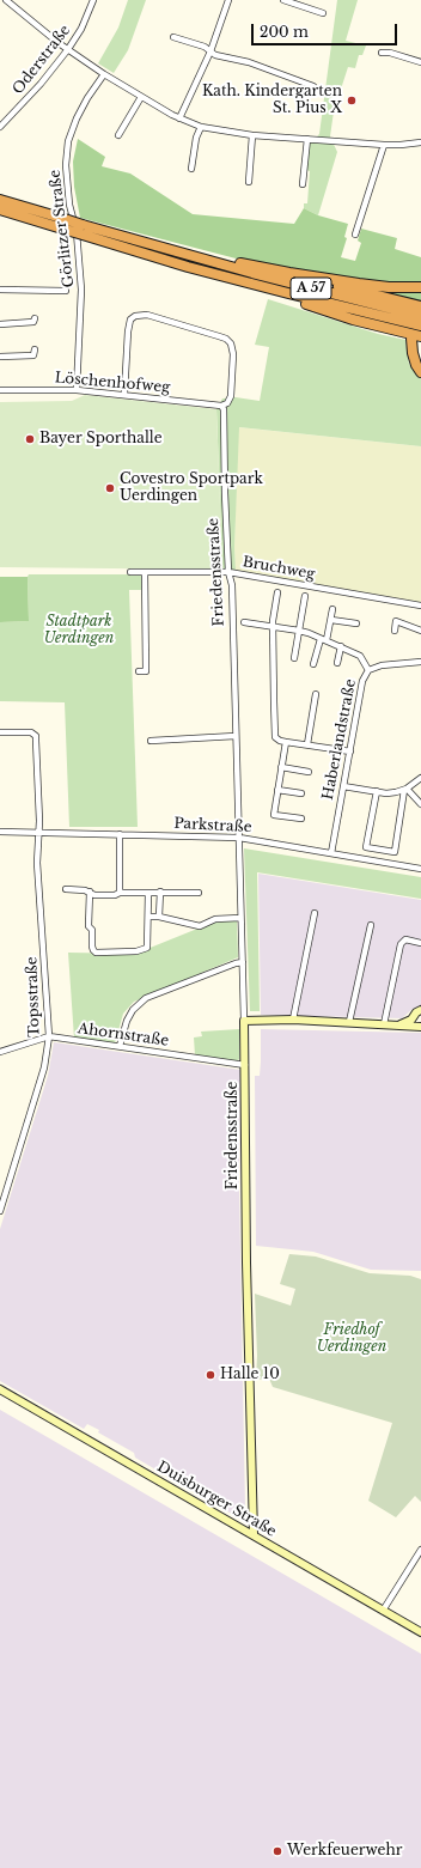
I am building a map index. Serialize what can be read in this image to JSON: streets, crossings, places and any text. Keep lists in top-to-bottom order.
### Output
{
  "streets": {
    "highway": ["A 57"],
    "main road": ["Friedensstraße", "Duisburger Straße"],
    "street": [
      "Oderstraße",
      "Görlitzer Straße",
      "Löschenhofweg",
      "Bruchweg",
      "Haberlandstraße",
      "Parkstraße",
      "Topsstraße",
      "Ahornstraße"
    ]
  },
  "crossings": [
    ["Görlitzer Straße", "Löschenhofweg"],
    ["Löschenhofweg", "Friedensstraße"],
    ["Bruchweg", "Friedensstraße"],
    ["Friedensstraße", "Parkstraße"],
    ["Friedensstraße", "Ahornstraße"],
    ["Friedensstraße", "Duisburger Straße"],
    ["Haberlandstraße", "Parkstraße"],
    ["Parkstraße", "Topsstraße"],
    ["Topsstraße", "Ahornstraße"]
  ],
  "parks": ["Stadtpark Uerdingen", "Friedhof Uerdingen"],
  "places": [
    "Kath. Kindergarten St. Pius X",
    "Bayer Sporthalle",
    "Covestro Sportpark Uerdingen",
    "Halle 10",
    "Werkfeuerwehr"
  ],
  "scale_bar": "200 m"
}
